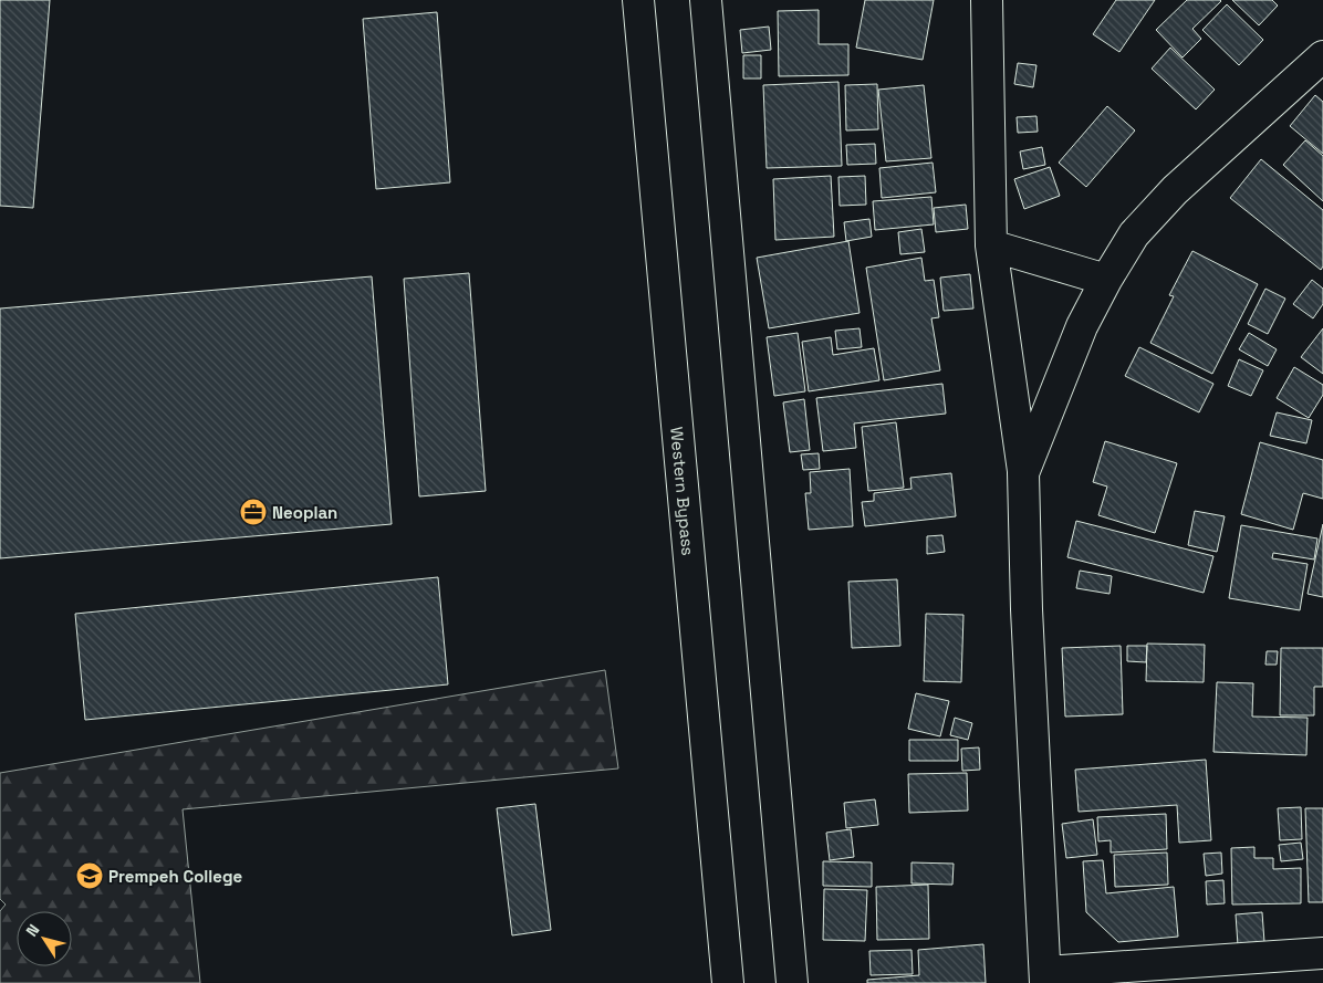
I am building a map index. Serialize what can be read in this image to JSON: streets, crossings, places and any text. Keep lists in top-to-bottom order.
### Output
{
  "streets": {
    "main road": ["Western Bypass"]
  },
  "places": {
    "office": ["Neoplan"],
    "school or university": ["Prempeh College"]
  },
  "north": "top left"
}
